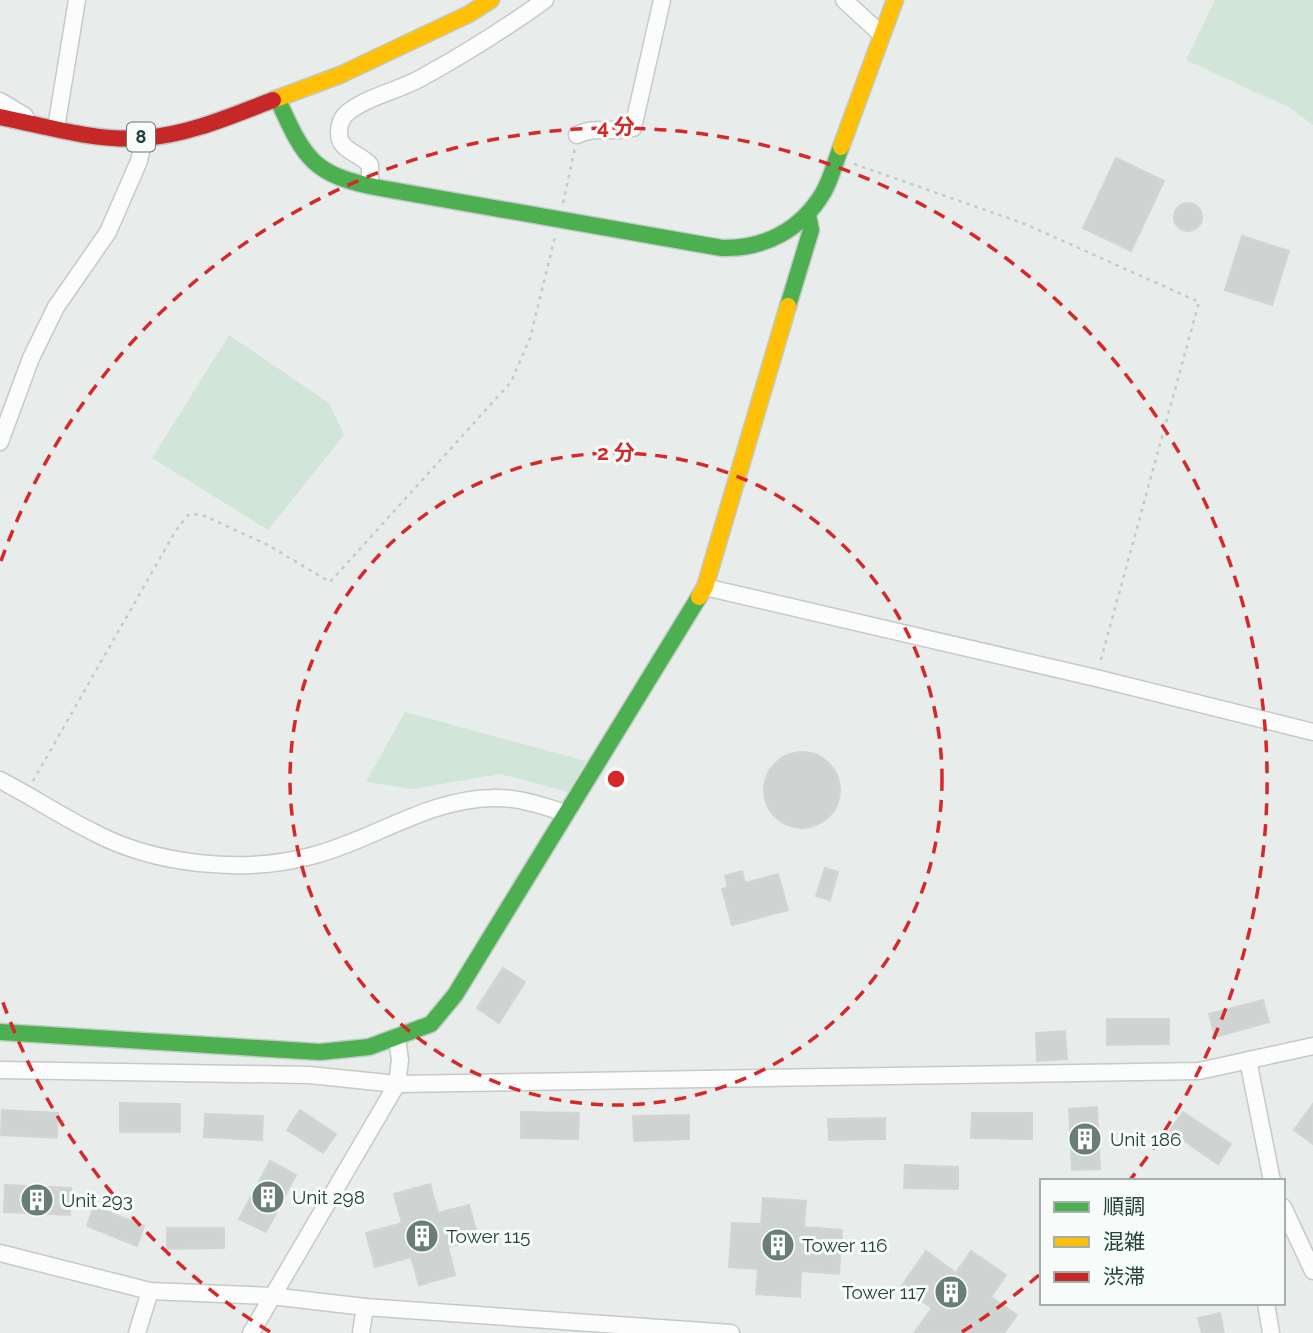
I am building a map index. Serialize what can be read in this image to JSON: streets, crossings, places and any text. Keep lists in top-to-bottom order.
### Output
{
  "streets": {
    "street": ["8"]
  },
  "places": {
    "building": [
      "Unit 186",
      "Unit 298",
      "Unit 293",
      "Tower 115",
      "Tower 116",
      "Tower 117"
    ]
  },
  "legend": ["順調", "混雑", "渋滞"],
  "rings": ["4 分", "2 分"]
}
